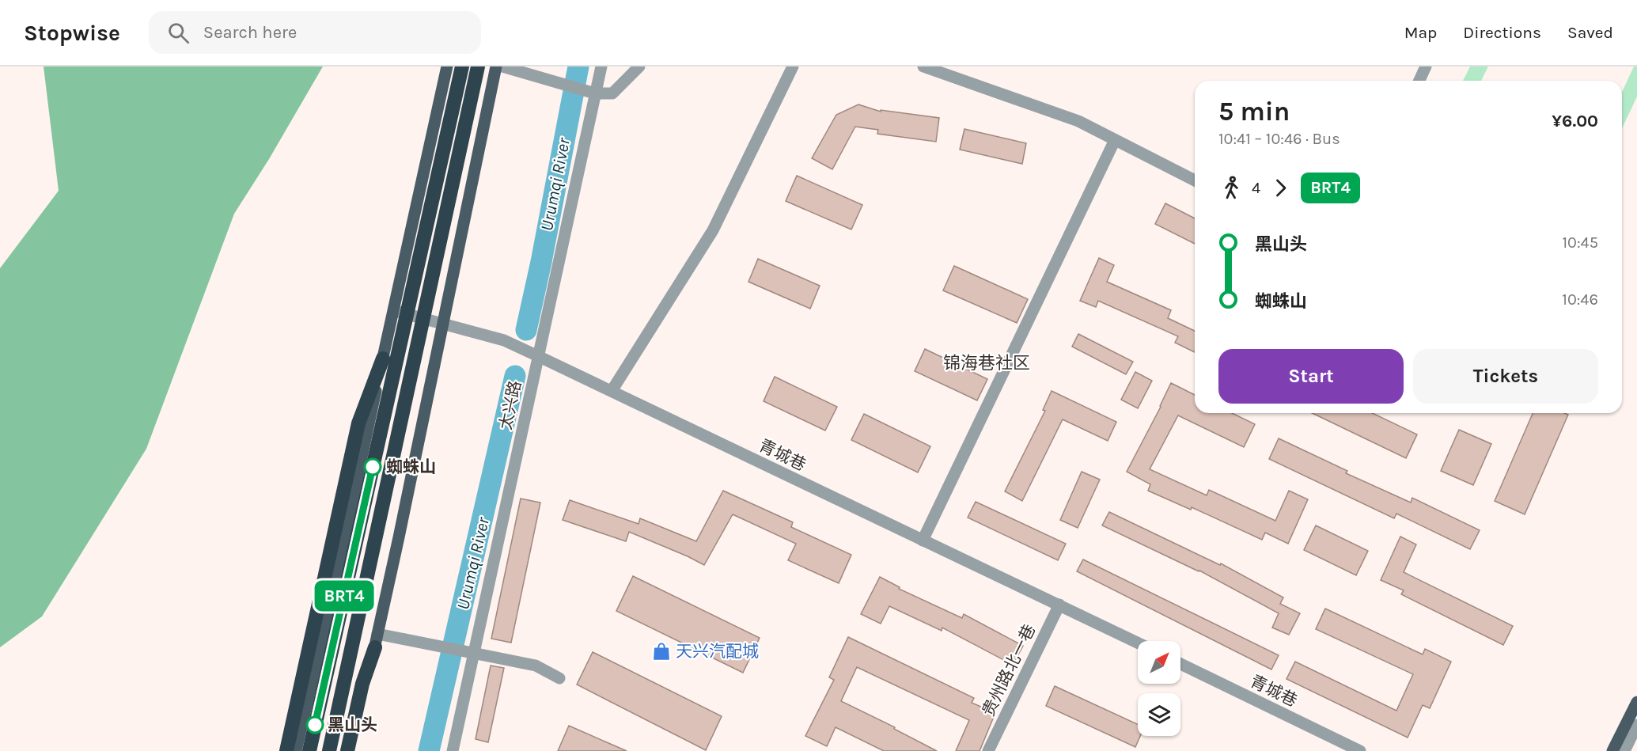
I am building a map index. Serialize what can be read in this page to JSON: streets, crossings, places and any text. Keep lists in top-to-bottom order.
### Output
{
  "streets": {
    "street": ["太兴路", "青城巷", "贵州路北一巷"]
  },
  "crossings": [
    ["太兴路", "青城巷"],
    ["青城巷", "贵州路北一巷"]
  ],
  "districts": ["锦海巷社区"],
  "water": ["Urumqi River"],
  "places": {
    "other": ["蜘蛛山", "黑山头"],
    "shop": ["天兴汽配城"]
  },
  "lines": ["bus line BRT4"],
  "north": "top right",
  "page": {
    "header": "Stopwise",
    "search": "Search here",
    "nav": ["Map", "Directions", "Saved"],
    "on_map": "BRT4",
    "heading": ["5 min", "10:41 – 10:46 · Bus", "¥6.00"],
    "legs": ["4", "BRT4"],
    "list": [
      {
        "name": "黑山头",
        "value": "10:45"
      },
      {
        "name": "蜘蛛山",
        "value": "10:46"
      }
    ],
    "buttons": ["Start", "Tickets"]
  }
}
